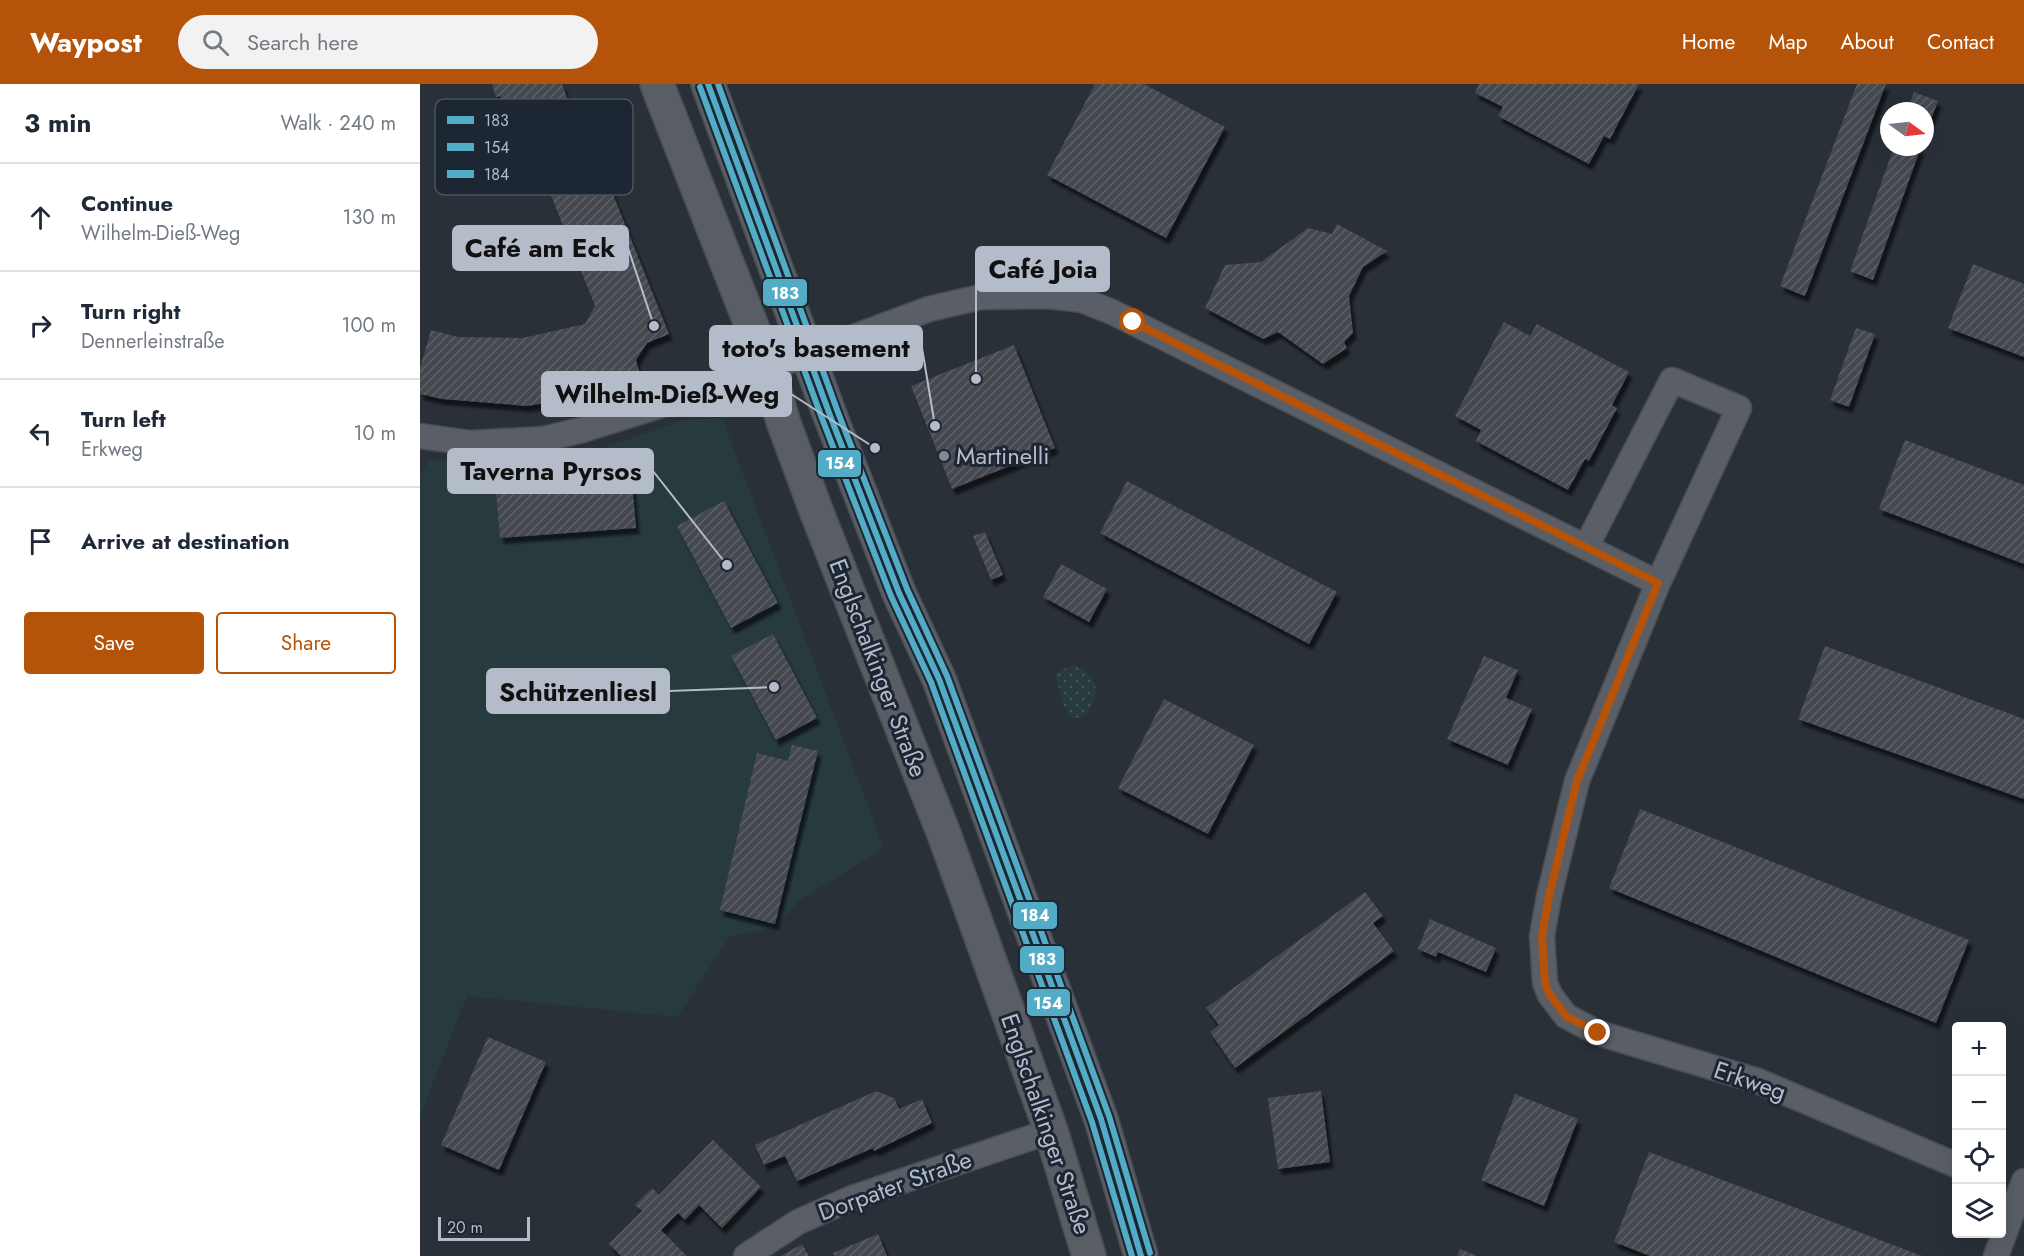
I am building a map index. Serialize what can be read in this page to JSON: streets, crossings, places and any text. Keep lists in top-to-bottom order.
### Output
{
  "streets": {
    "main road": ["Englschalkinger Straße"],
    "street": ["Erkweg", "Dorpater Straße"]
  },
  "crossings": [
    ["Englschalkinger Straße", "Dorpater Straße"]
  ],
  "places": [
    "Café am Eck",
    "Café Joia",
    "toto's basement",
    "Wilhelm-Dieß-Weg",
    "Martinelli",
    "Taverna Pyrsos",
    "Schützenliesl"
  ],
  "lines": ["transit line 183", "transit line 184", "transit line 154"],
  "legend": ["183", "154", "184"],
  "scale_bar": "20 m",
  "north": "right",
  "page": {
    "header": "Waypost",
    "search": "Search here",
    "nav": [
      "Home",
      "Map",
      "About",
      "Contact"
    ],
    "heading": ["3 min", "Walk · 240 m"],
    "list": [
      ["Continue", "Wilhelm-Dieß-Weg", "130 m"],
      ["Turn right", "Dennerleinstraße", "100 m"],
      ["Turn left", "Erkweg", "10 m"],
      "Arrive at destination"
    ],
    "buttons": ["Save", "Share"],
    "map_buttons": ["+", "−"],
    "scale": "20 m"
  }
}
